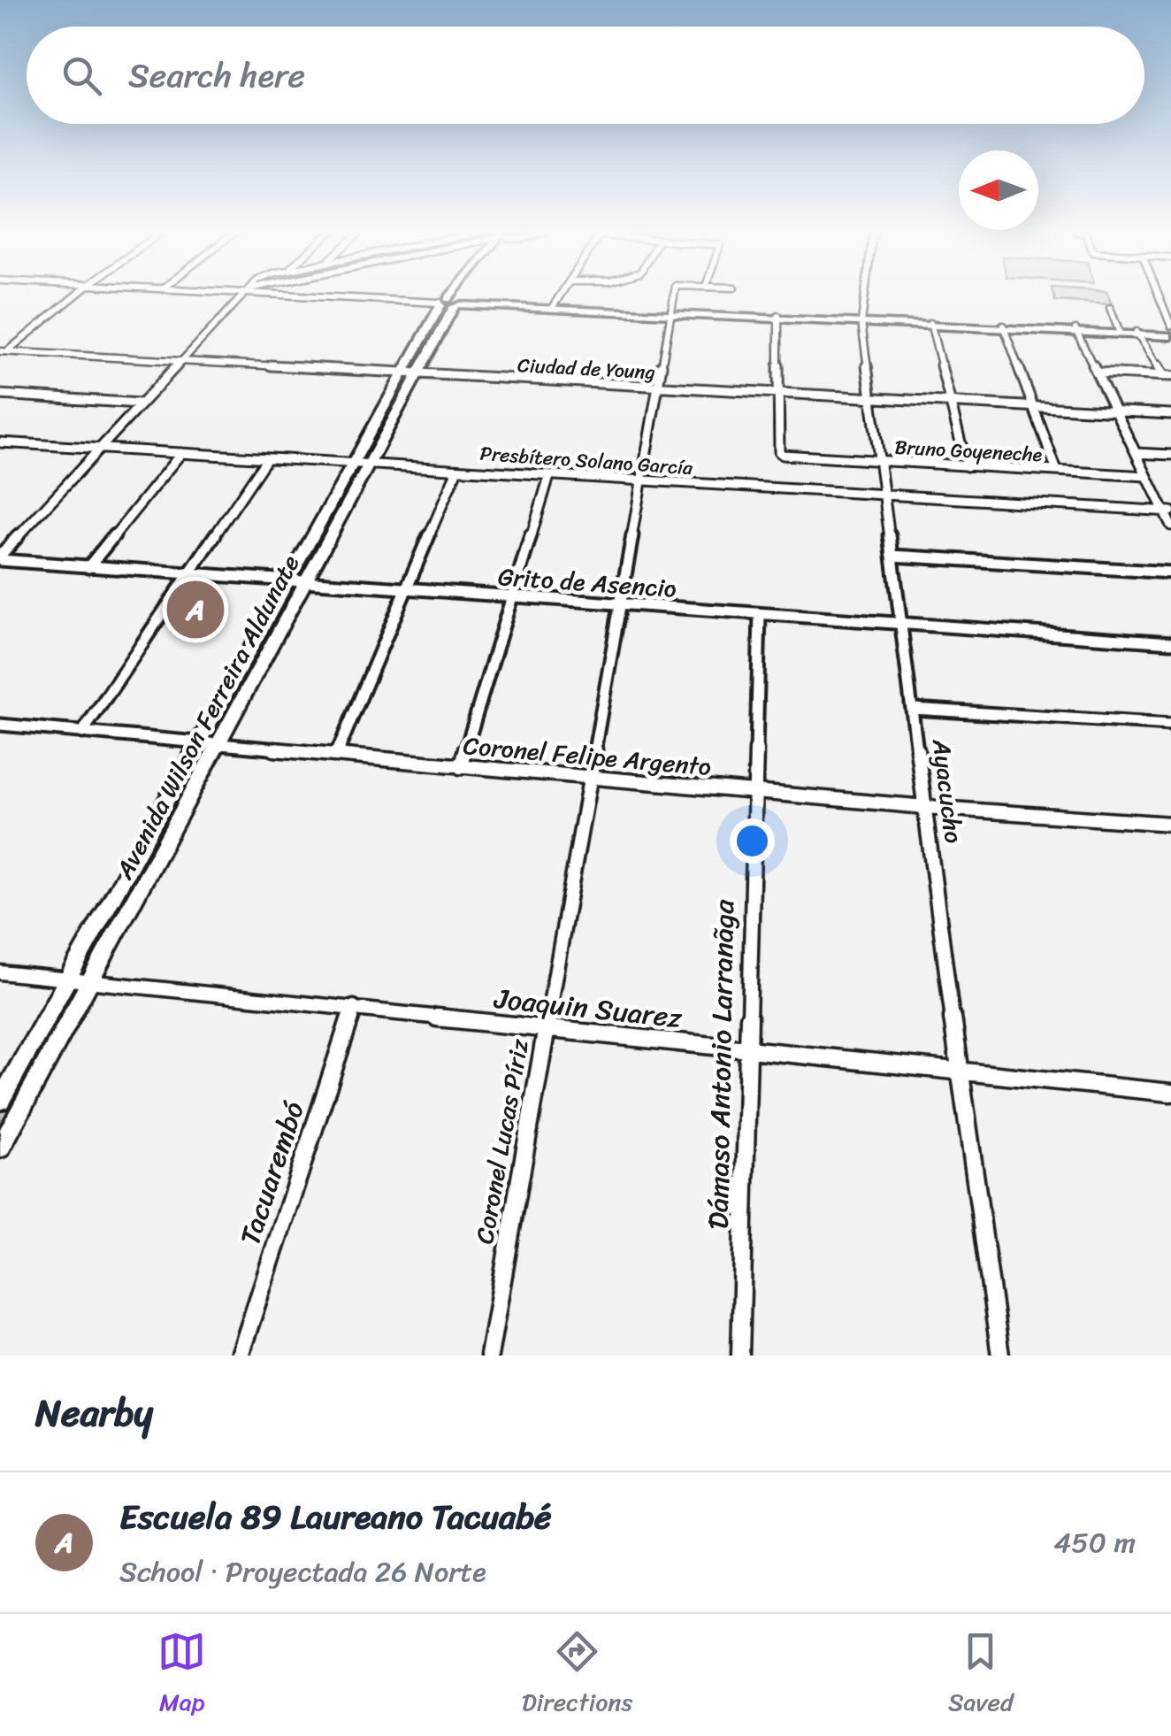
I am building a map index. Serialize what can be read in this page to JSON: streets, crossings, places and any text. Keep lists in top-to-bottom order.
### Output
{
  "streets": {
    "street": [
      "Ciudad de Young",
      "Bruno Goyeneche",
      "Presbítero Solano García",
      "Grito de Asencio",
      "Avenida Wilson Ferreira Aldunate",
      "Coronel Felipe Argento",
      "Ayacucho",
      "Joaquin Suarez",
      "Dámaso Antonio Larranãga",
      "Coronel Lucas Píriz",
      "Tacuarembó"
    ]
  },
  "crossings": [
    ["Ciudad de Young", "Bruno Goyeneche"],
    ["Ciudad de Young", "Avenida Wilson Ferreira Aldunate"],
    ["Ciudad de Young", "Ayacucho"],
    ["Ciudad de Young", "Coronel Lucas Píriz"],
    ["Bruno Goyeneche", "Ayacucho"],
    ["Presbítero Solano García", "Avenida Wilson Ferreira Aldunate"],
    ["Presbítero Solano García", "Ayacucho"],
    ["Presbítero Solano García", "Coronel Lucas Píriz"],
    ["Grito de Asencio", "Avenida Wilson Ferreira Aldunate"],
    ["Grito de Asencio", "Ayacucho"],
    ["Grito de Asencio", "Dámaso Antonio Larranãga"],
    ["Grito de Asencio", "Coronel Lucas Píriz"],
    ["Avenida Wilson Ferreira Aldunate", "Coronel Felipe Argento"],
    ["Avenida Wilson Ferreira Aldunate", "Joaquin Suarez"],
    ["Coronel Felipe Argento", "Ayacucho"],
    ["Coronel Felipe Argento", "Dámaso Antonio Larranãga"],
    ["Coronel Felipe Argento", "Coronel Lucas Píriz"],
    ["Ayacucho", "Joaquin Suarez"],
    ["Joaquin Suarez", "Dámaso Antonio Larranãga"],
    ["Joaquin Suarez", "Coronel Lucas Píriz"],
    ["Joaquin Suarez", "Tacuarembó"]
  ],
  "north": "left",
  "page": {
    "search": "Search here",
    "pins": "A",
    "heading": "Nearby",
    "list": [
      {
        "mark": "A",
        "name": "Escuela 89 Laureano Tacuabé",
        "note": "School · Proyectada 26 Norte",
        "value": "450 m"
      }
    ],
    "nav": ["Map", "Directions", "Saved"]
  }
}
